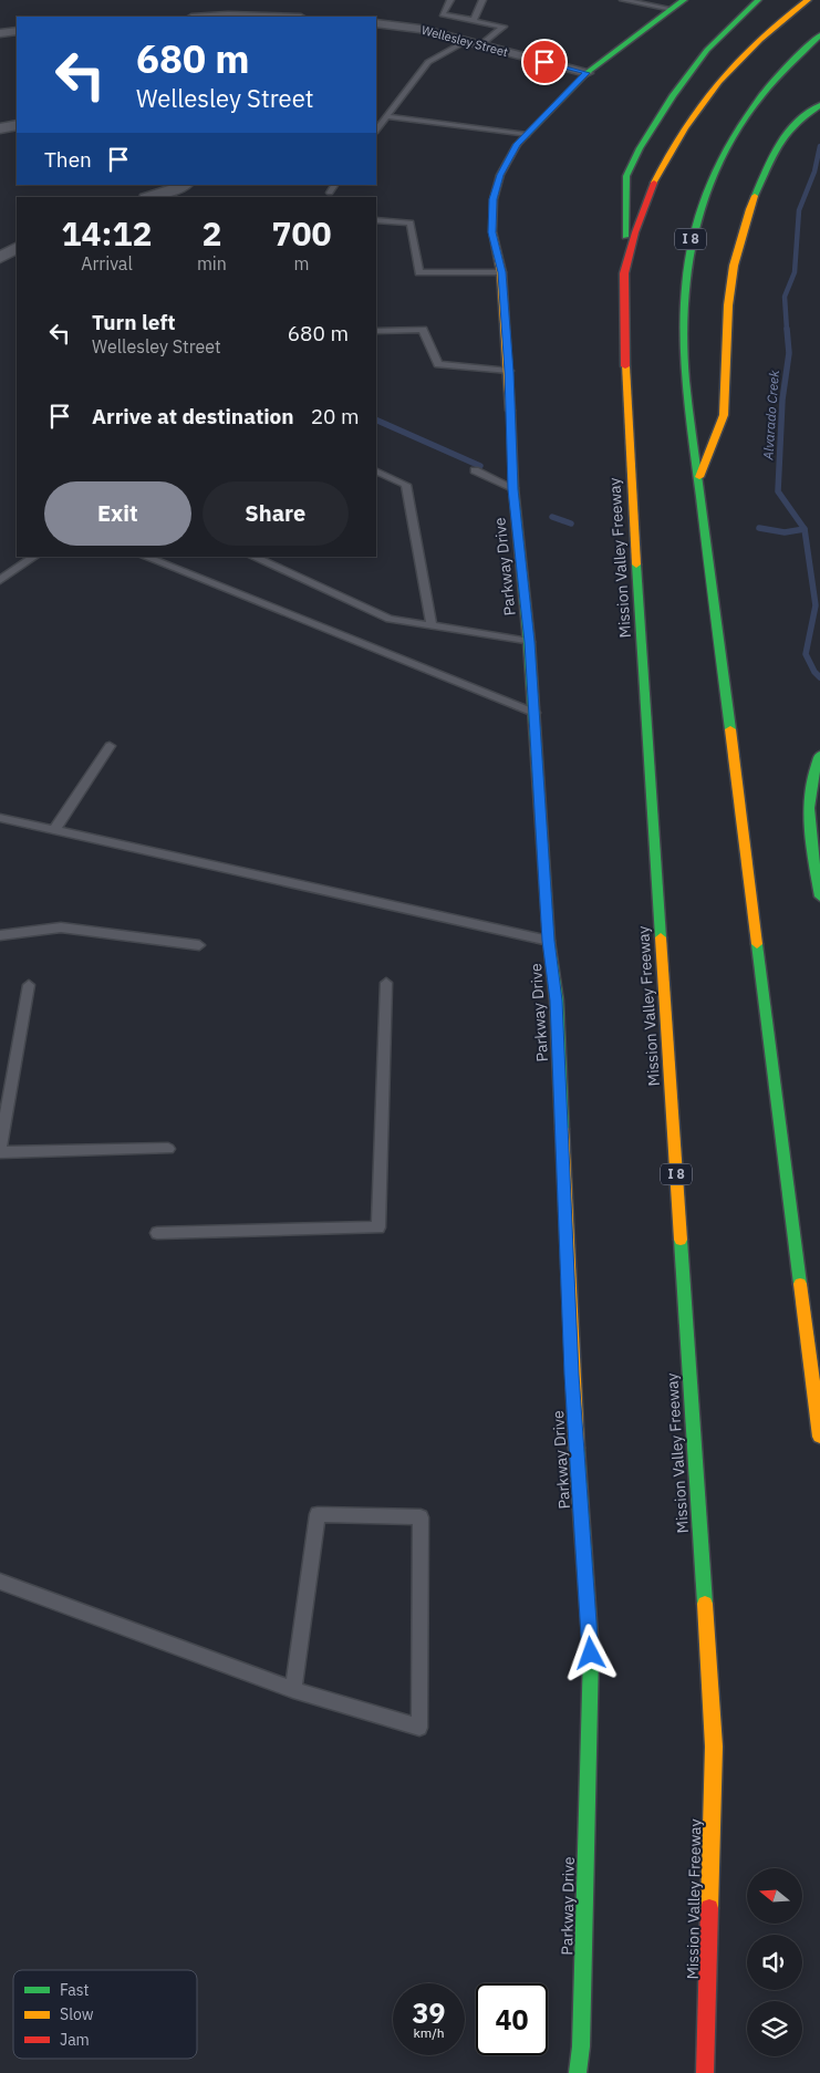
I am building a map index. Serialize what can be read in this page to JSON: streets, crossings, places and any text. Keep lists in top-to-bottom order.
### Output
{
  "streets": {
    "main road": ["I 8", "Mission Valley Freeway", "Parkway Drive"],
    "street": ["Wellesley Street"]
  },
  "crossings": [
    ["Wellesley Street", "Parkway Drive"]
  ],
  "water": ["Alvarado Creek"],
  "legend": ["Fast", "Slow", "Jam"],
  "north": "left",
  "page": {
    "turn": ["680 m", "Wellesley Street"],
    "then": "Then",
    "eta": [
      "14:12",
      "Arrival",
      "2",
      "min",
      "700",
      "m"
    ],
    "list": [
      {
        "name": "Turn left",
        "note": "Wellesley Street",
        "value": "680 m"
      },
      {
        "name": "Arrive at destination",
        "value": "20 m"
      }
    ],
    "buttons": ["Exit", "Share"],
    "speed": "39 km/h",
    "limit": "40"
  }
}
